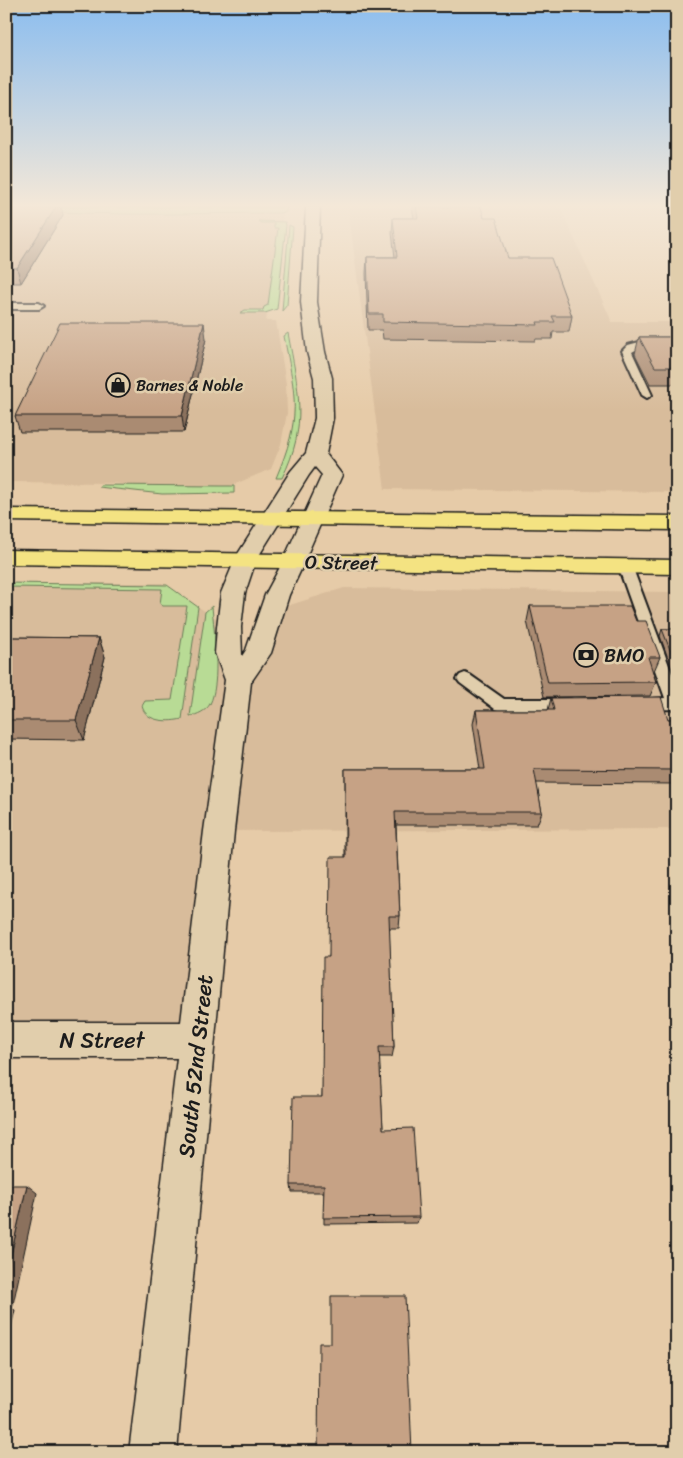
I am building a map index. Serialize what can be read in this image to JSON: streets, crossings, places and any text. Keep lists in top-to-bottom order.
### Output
{
  "streets": {
    "main road": ["O Street"],
    "street": ["N Street", "South 52nd Street"]
  },
  "crossings": [
    ["O Street", "South 52nd Street"],
    ["N Street", "South 52nd Street"]
  ],
  "places": {
    "shop": ["Barnes & Noble"],
    "bank": ["BMO"]
  }
}
